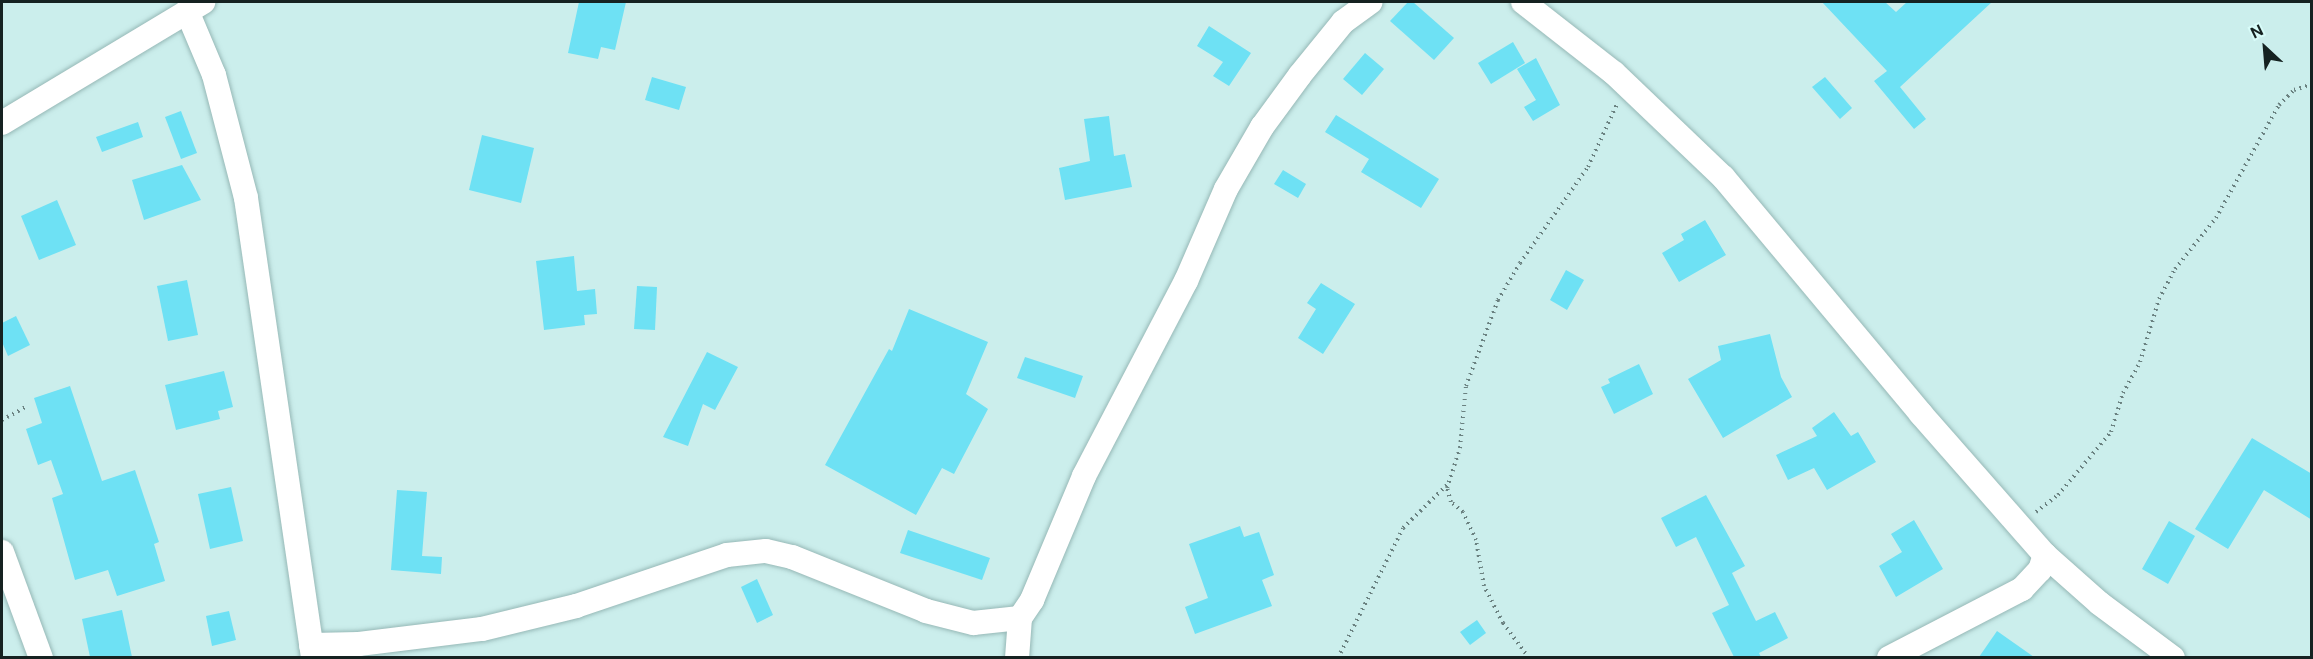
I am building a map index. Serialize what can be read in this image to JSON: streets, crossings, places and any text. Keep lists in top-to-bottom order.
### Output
{
  "north": "top left"
}
